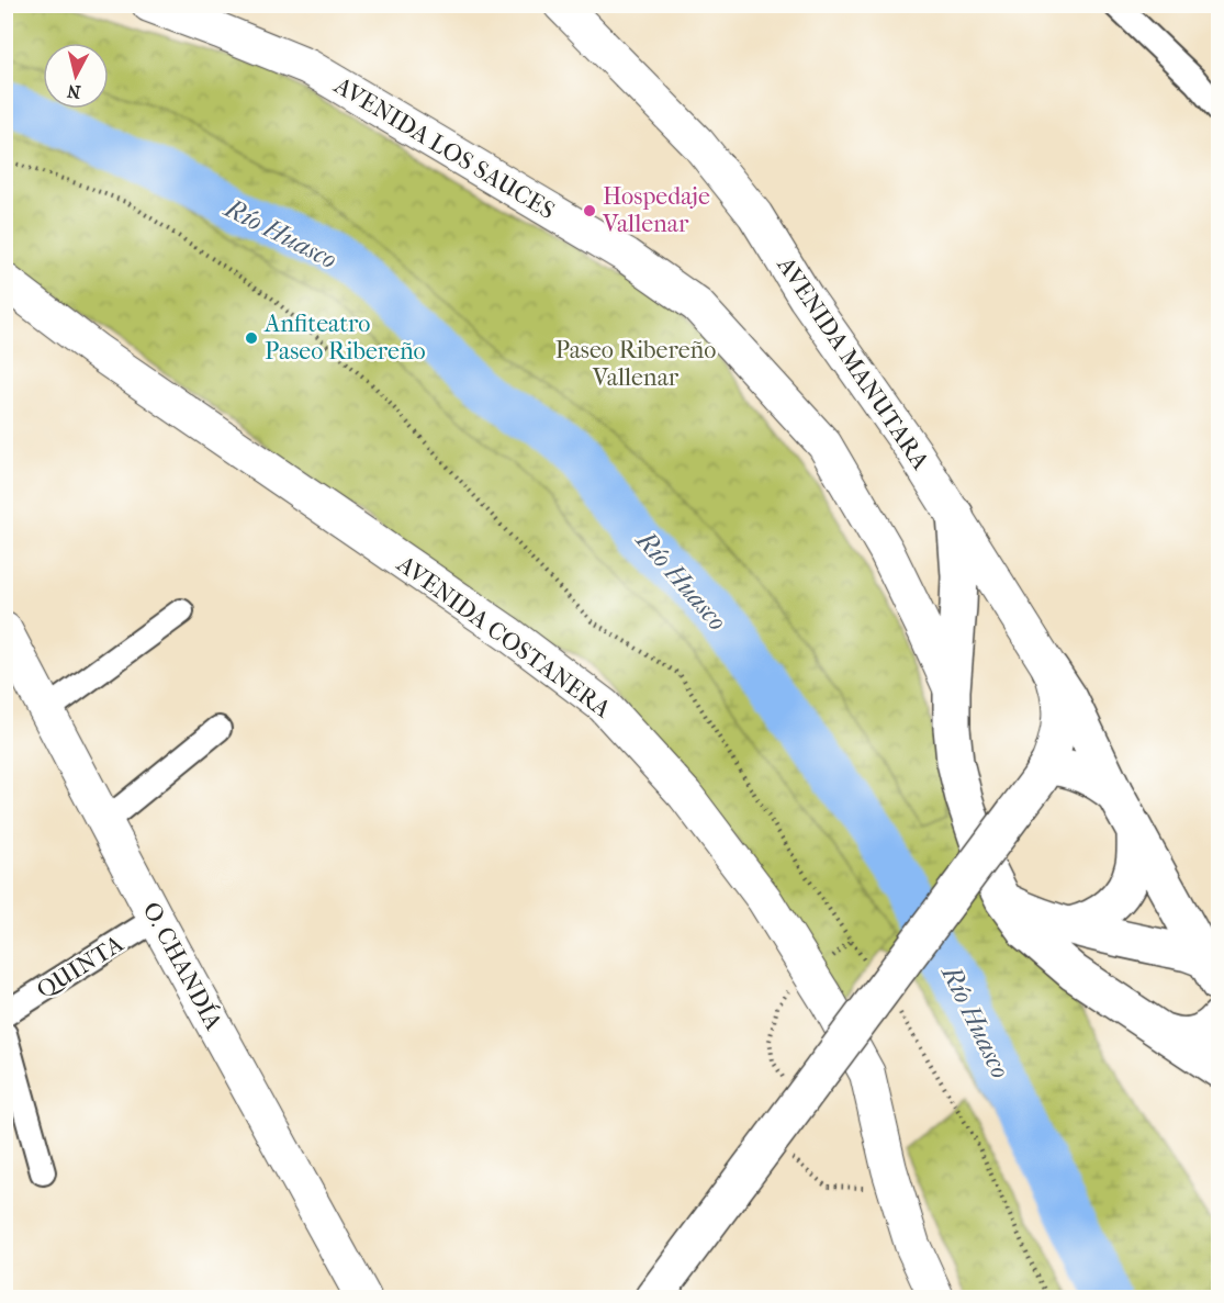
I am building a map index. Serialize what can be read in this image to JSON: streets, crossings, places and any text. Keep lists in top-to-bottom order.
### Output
{
  "streets": {
    "main road": [
      "AVENIDA LOS SAUCES",
      "AVENIDA MANUTARA",
      "AVENIDA COSTANERA",
      "O. CHANDÍA"
    ],
    "street": ["QUINTA"]
  },
  "crossings": [
    ["O. CHANDÍA", "QUINTA"]
  ],
  "water": ["Río Huasco"],
  "parks": ["Paseo Ribereño Vallenar"],
  "places": ["Hospedaje Vallenar", "Anfiteatro Paseo Ribereño"],
  "north": "bottom"
}
